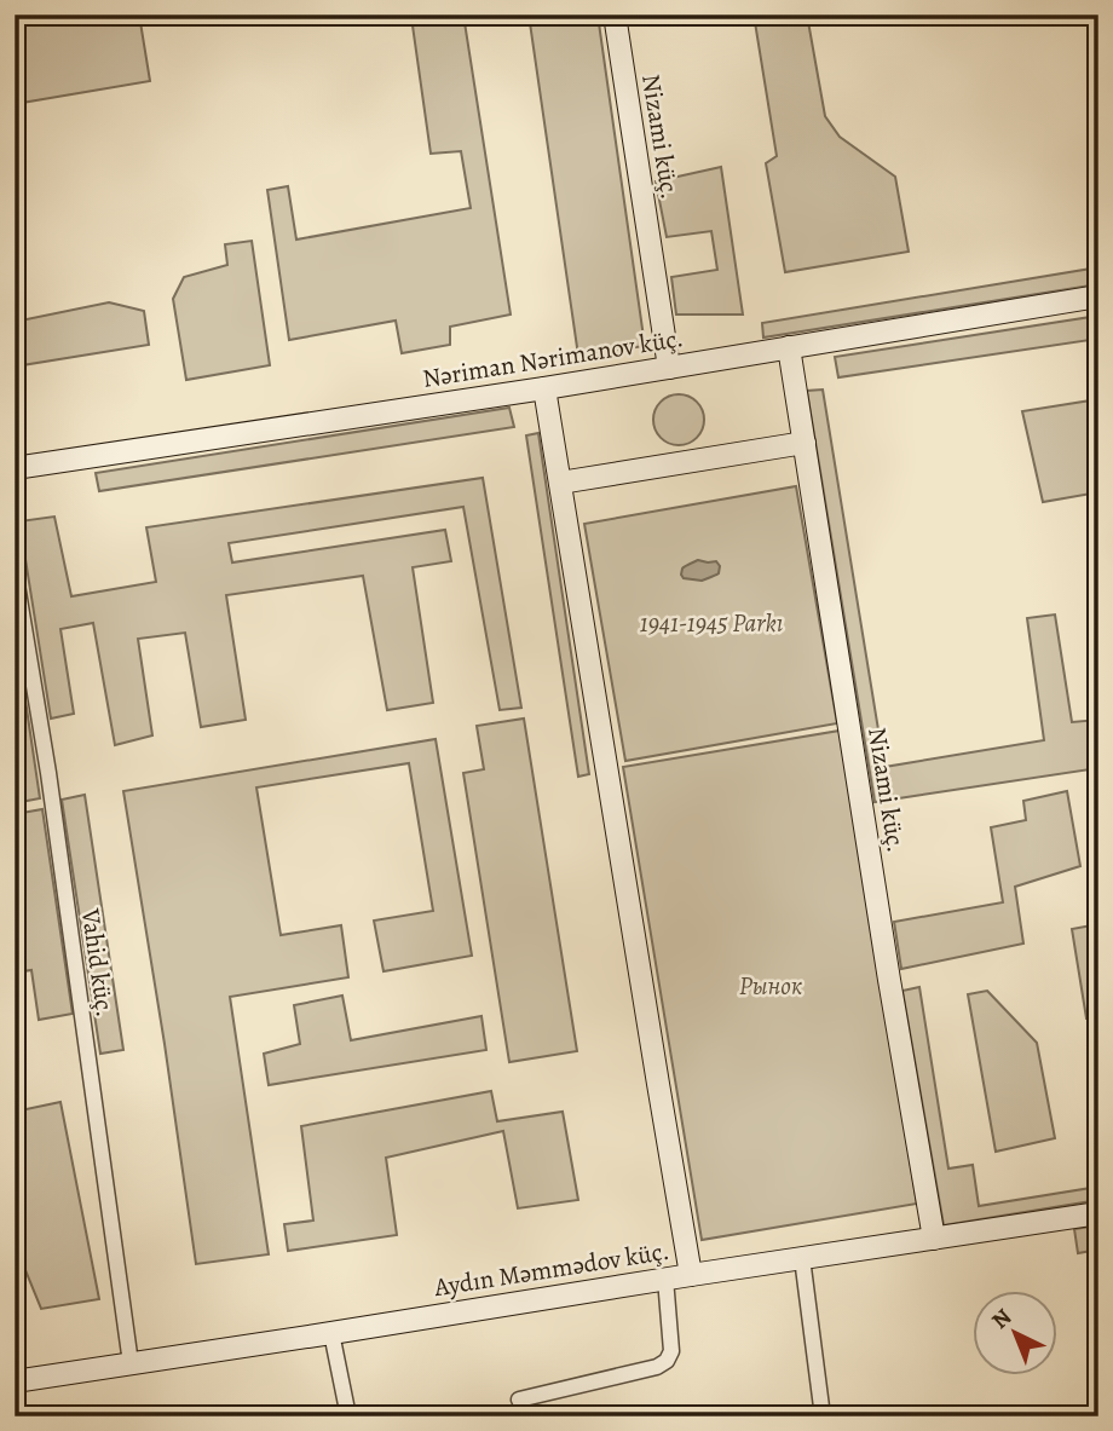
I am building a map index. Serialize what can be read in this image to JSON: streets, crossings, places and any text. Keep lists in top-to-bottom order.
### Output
{
  "streets": {
    "street": [
      "Nizami küç.",
      "Nəriman Nərimanov küç.",
      "Vahid küç.",
      "Aydın Məmmədov küç."
    ]
  },
  "crossings": [
    ["Nizami küç.", "Nəriman Nərimanov küç."],
    ["Nizami küç.", "Aydın Məmmədov küç."],
    ["Vahid küç.", "Aydın Məmmədov küç."]
  ],
  "parks": ["1941-1945 Parkı", "Рынок"],
  "north": "top left"
}
